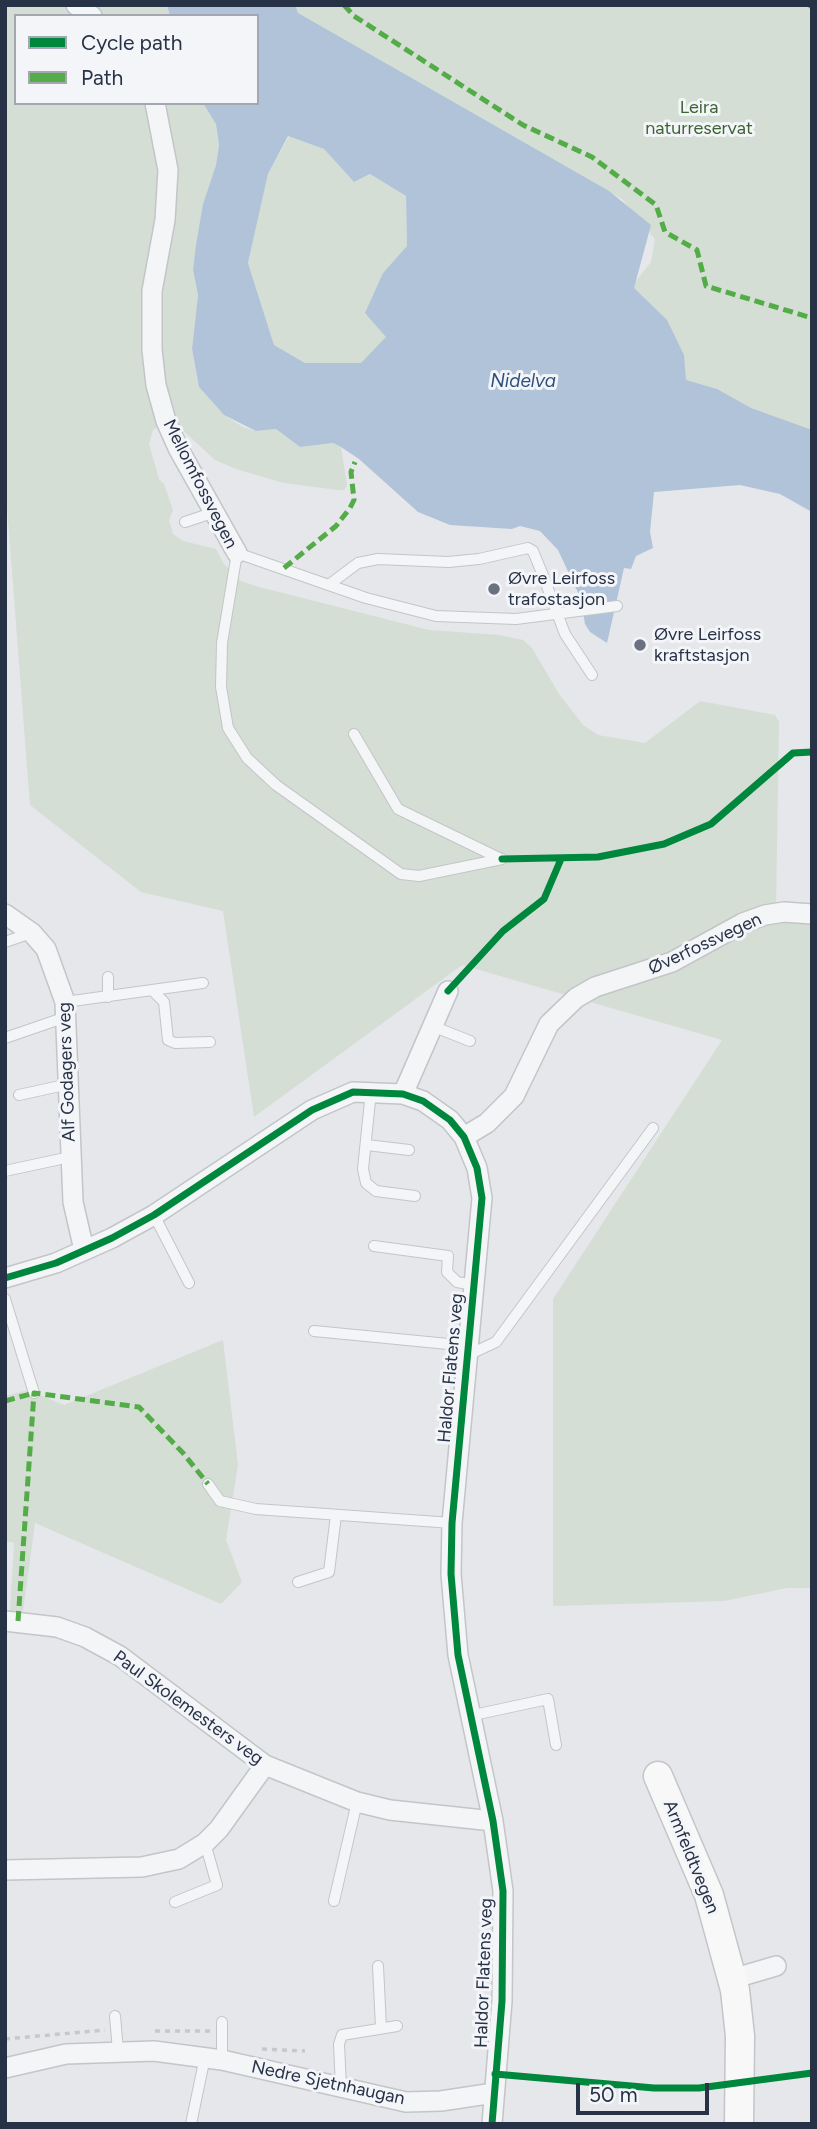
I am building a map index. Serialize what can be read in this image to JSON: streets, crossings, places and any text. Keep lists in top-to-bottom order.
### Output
{
  "streets": {
    "street": [
      "Mellomfossvegen",
      "Øverfossvegen",
      "Alf Godagers veg",
      "Haldor Flatens veg",
      "Paul Skolemesters veg",
      "Armfeldtvegen",
      "Nedre Sjetnhaugan"
    ]
  },
  "crossings": [
    ["Øverfossvegen", "Haldor Flatens veg"],
    ["Alf Godagers veg", "Haldor Flatens veg"],
    ["Haldor Flatens veg", "Paul Skolemesters veg"],
    ["Haldor Flatens veg", "Nedre Sjetnhaugan"]
  ],
  "water": ["Nidelva"],
  "parks": ["Leira naturreservat"],
  "places": ["Øvre Leirfoss trafostasjon", "Øvre Leirfoss kraftstasjon"],
  "legend": ["Cycle path", "Path"],
  "scale_bar": "50 m"
}
